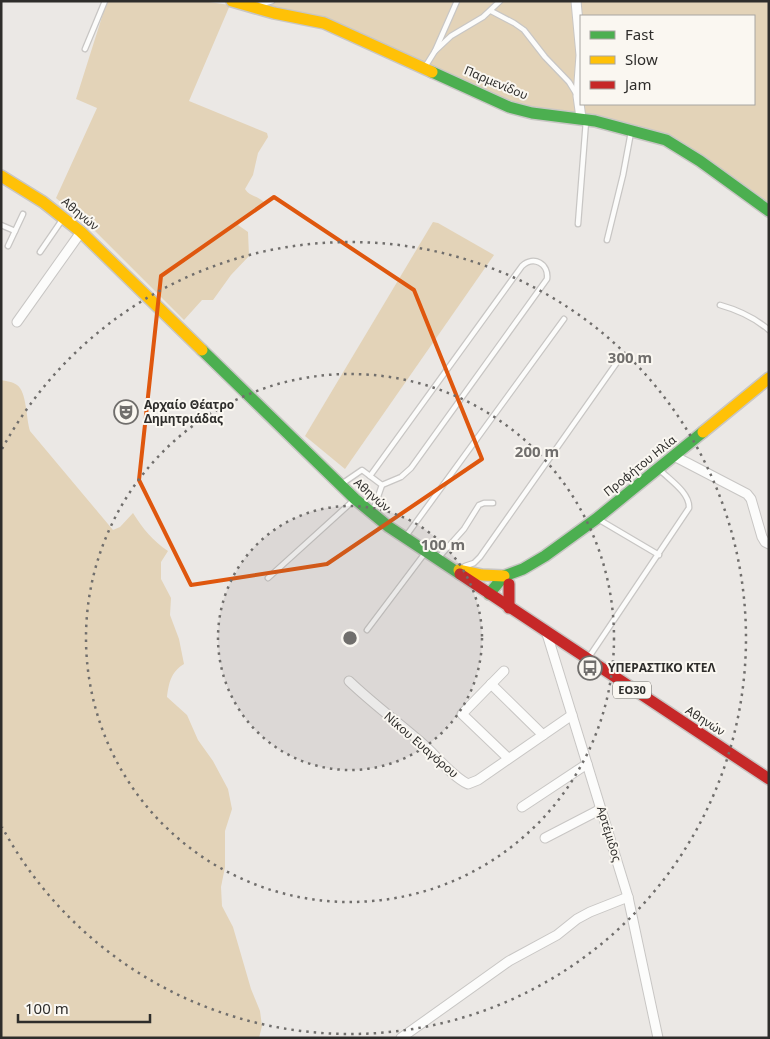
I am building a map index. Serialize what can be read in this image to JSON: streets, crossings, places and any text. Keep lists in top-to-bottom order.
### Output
{
  "streets": {
    "main road": [
      "Παρμενίδου",
      "Αθηνών",
      "Προφήτου Ηλία",
      "ΕΟ30"
    ],
    "street": ["Νίκου Ευαγόρου", "Αρτέμιδος"]
  },
  "crossings": [
    ["Αθηνών", "Αρτέμιδος"],
    ["Νίκου Ευαγόρου", "Αρτέμιδος"]
  ],
  "places": {
    "theatre": ["Αρχαίο Θέατρο Δημητριάδας"],
    "bus stop": ["ΥΠΕΡΑΣΤΙΚΟ ΚΤΕΛ"]
  },
  "legend": ["Fast", "Slow", "Jam"],
  "scale_bar": "100 m",
  "rings": ["300 m", "200 m", "100 m"]
}
